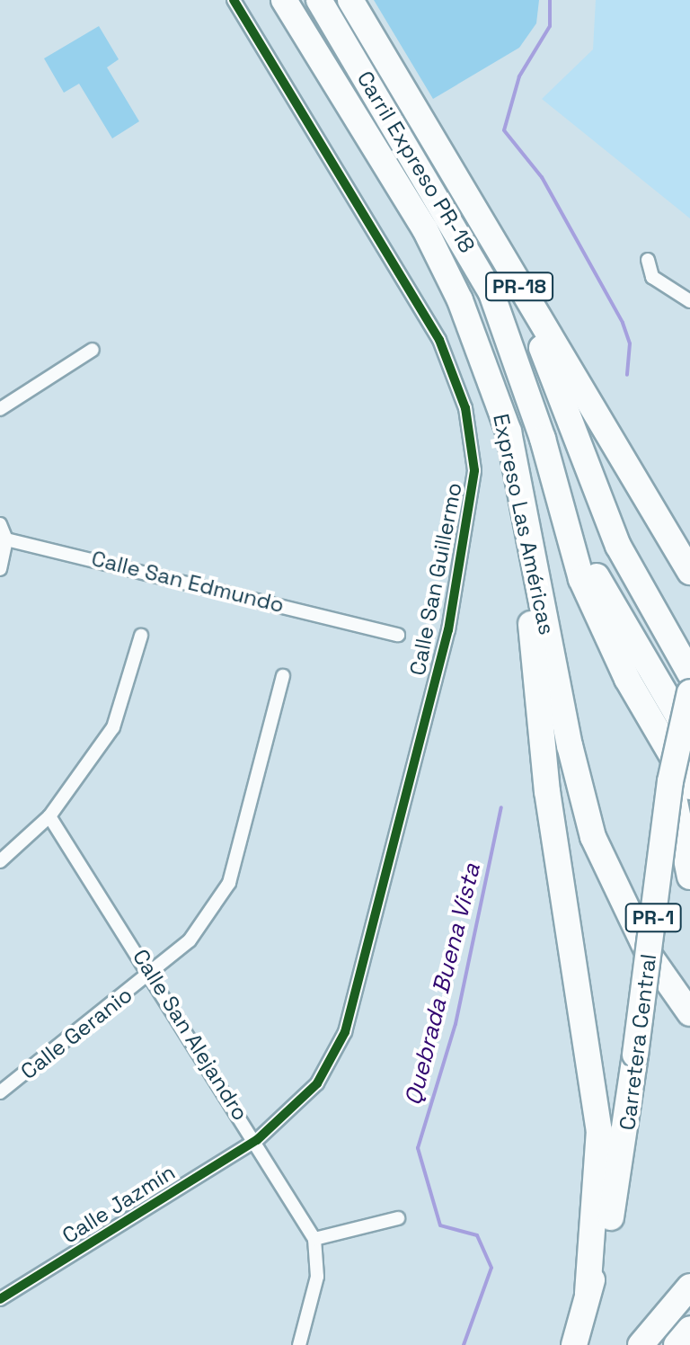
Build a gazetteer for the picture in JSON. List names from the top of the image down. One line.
{"streets":{"highway":["Carril Expreso PR-18","PR-18","Expreso Las Américas","PR-1","Carretera Central"],"street":["Calle San Guillermo","Calle San Edmundo","Calle Geranio","Calle San Alejandro","Calle Jazmín"]},"crossings":[["Calle San Guillermo","Calle San Alejandro"],["Calle San Guillermo","Calle Jazmín"],["Calle Geranio","Calle San Alejandro"],["Calle San Alejandro","Calle Jazmín"]],"water":["Quebrada Buena Vista"]}
